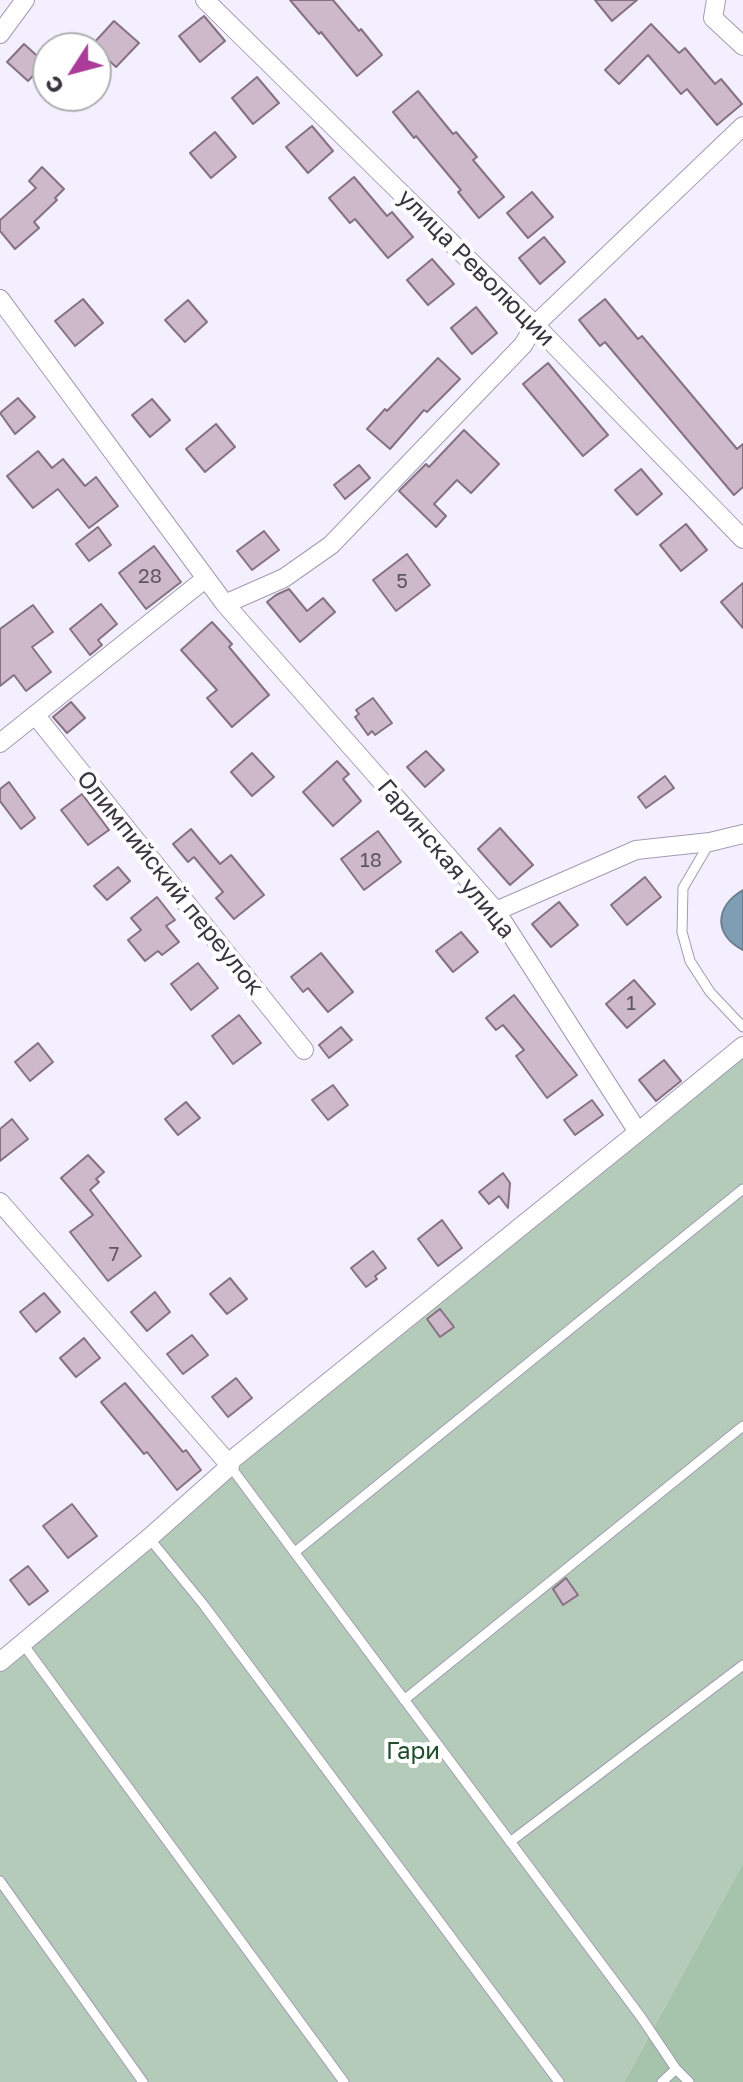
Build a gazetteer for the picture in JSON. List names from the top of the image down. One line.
{"streets":{"street":["улица Революции","Гаринская улица","Олимпийский переулок"]},"parks":["Гари"],"house_numbers":["28","5","18","1","7"],"north":"bottom left"}
